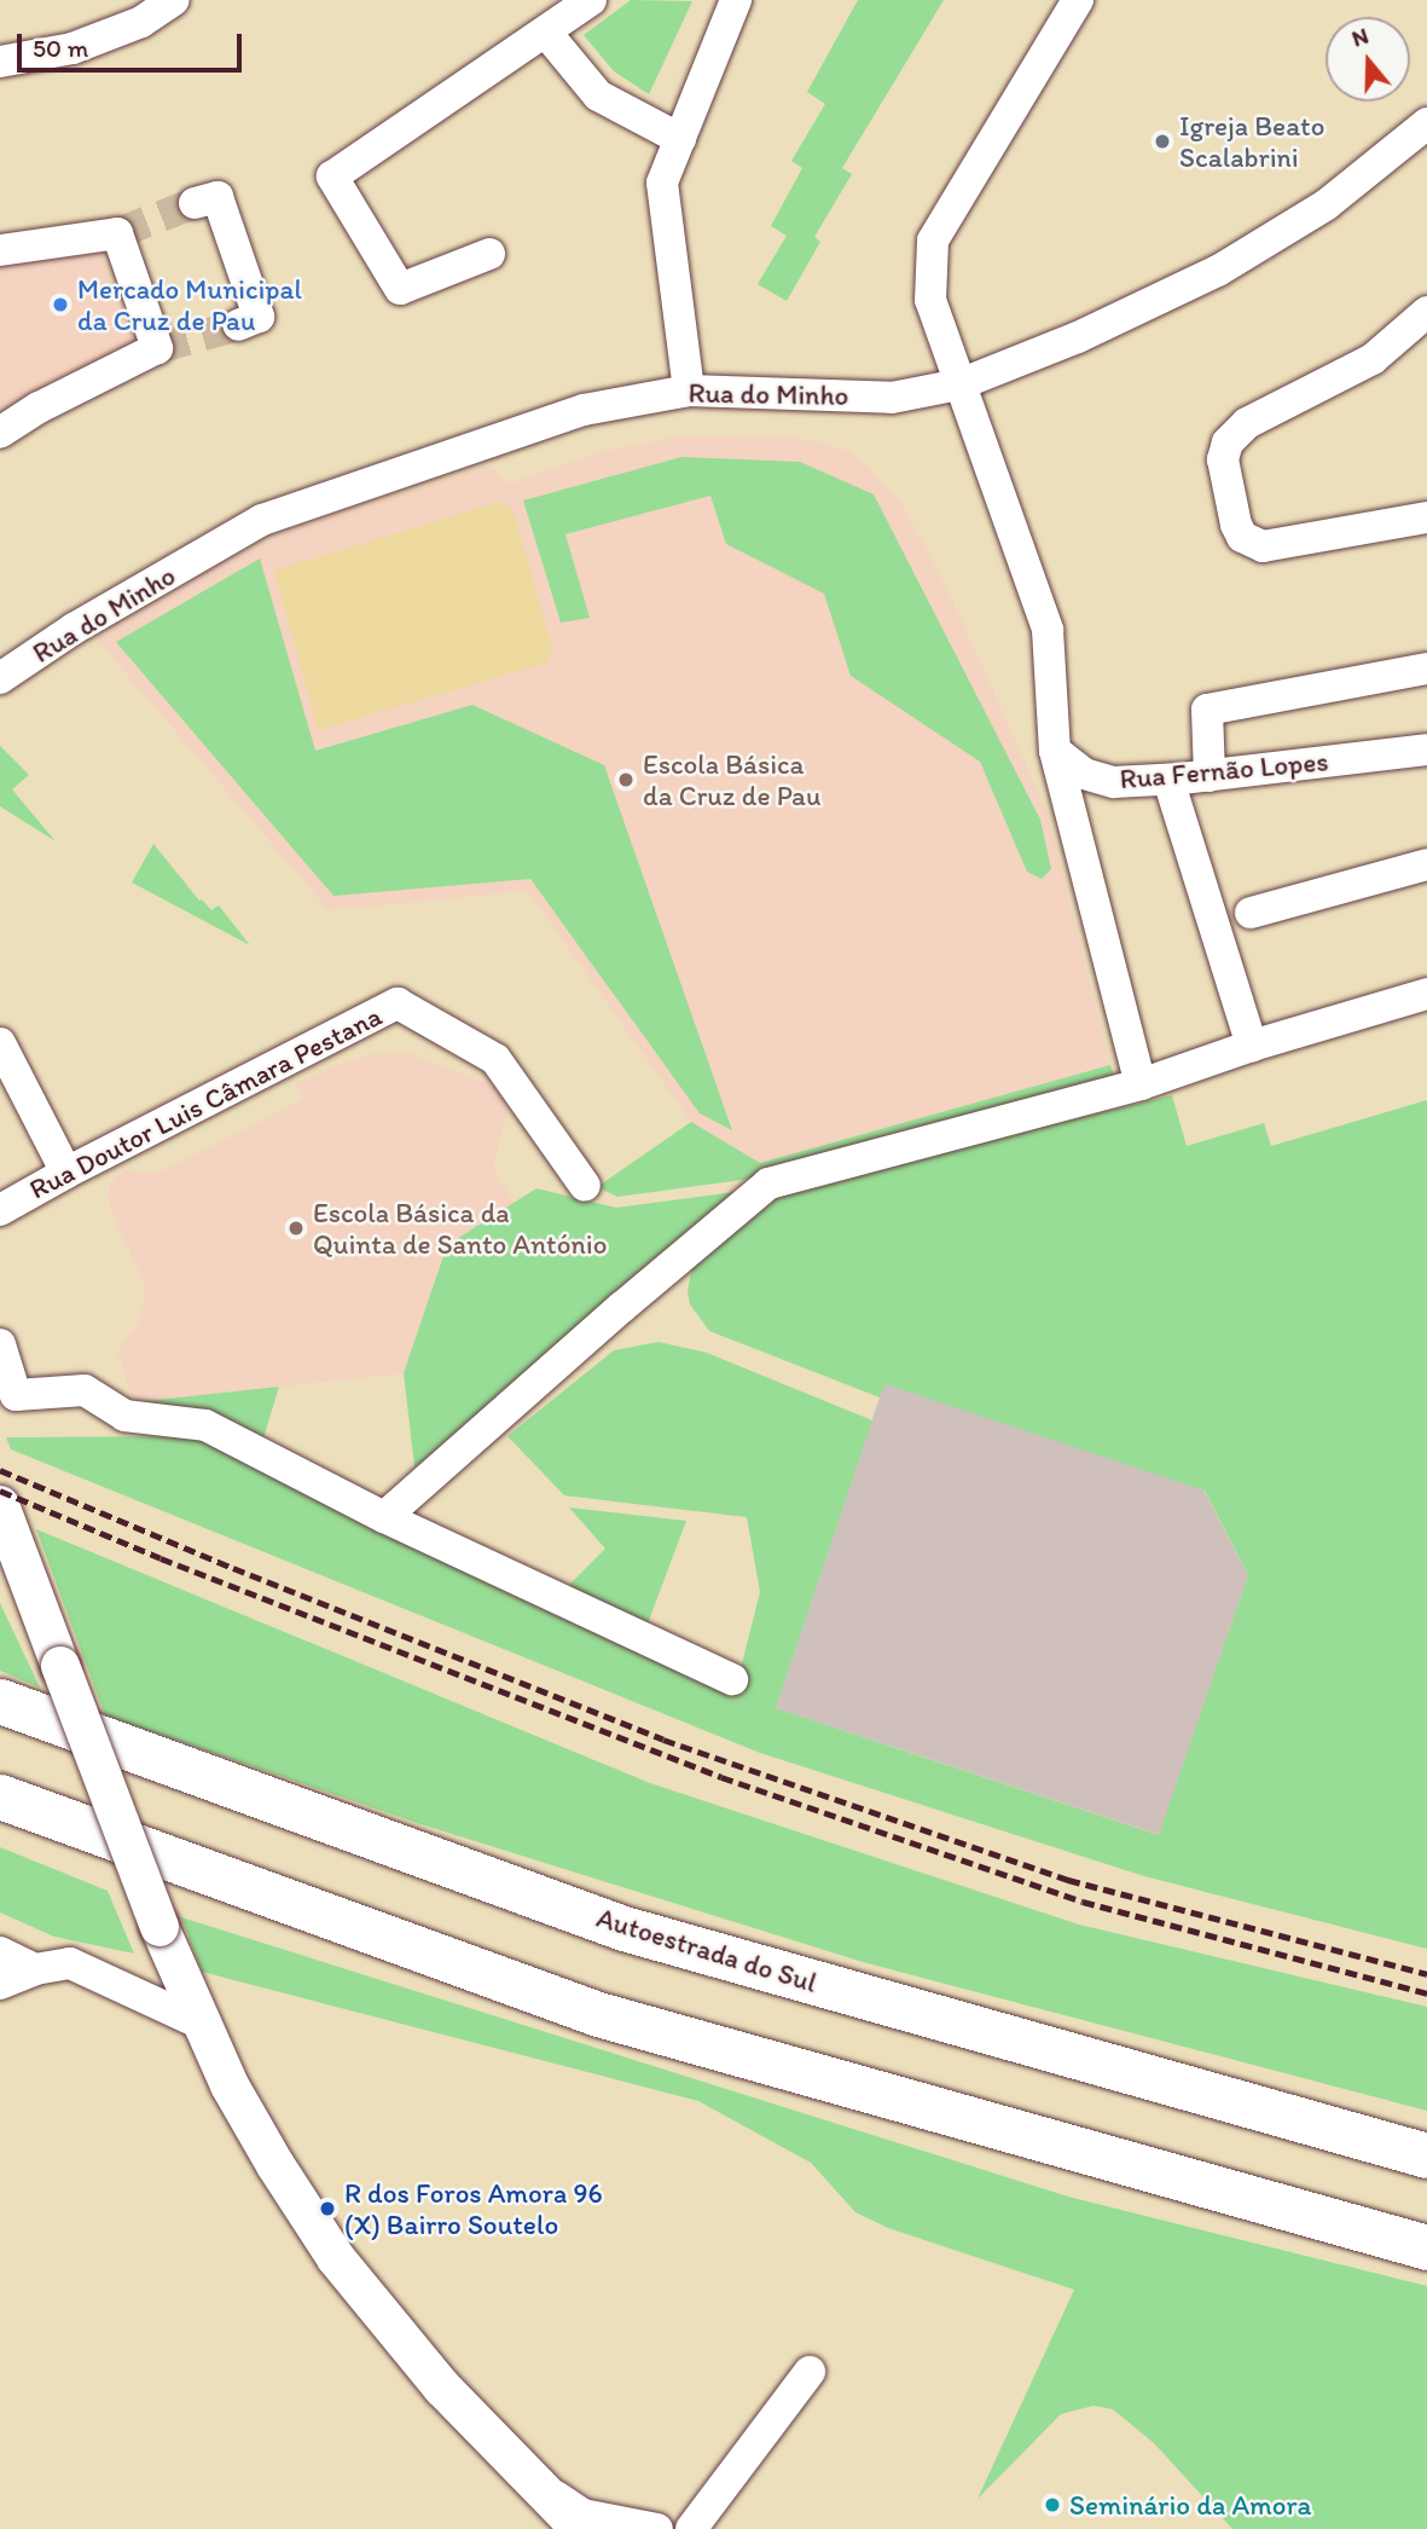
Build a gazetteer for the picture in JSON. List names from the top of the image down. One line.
{"streets":{"highway":["Autoestrada do Sul"],"street":["Rua do Minho","Rua Fernão Lopes","Rua Doutor Luis Câmara Pestana"]},"places":["Igreja Beato Scalabrini","Mercado Municipal da Cruz de Pau","Escola Básica da Cruz de Pau","Escola Básica da Quinta de Santo António","R dos Foros Amora 96 (X) Bairro Soutelo","Seminário da Amora"],"scale_bar":"50 m","north":"top"}
